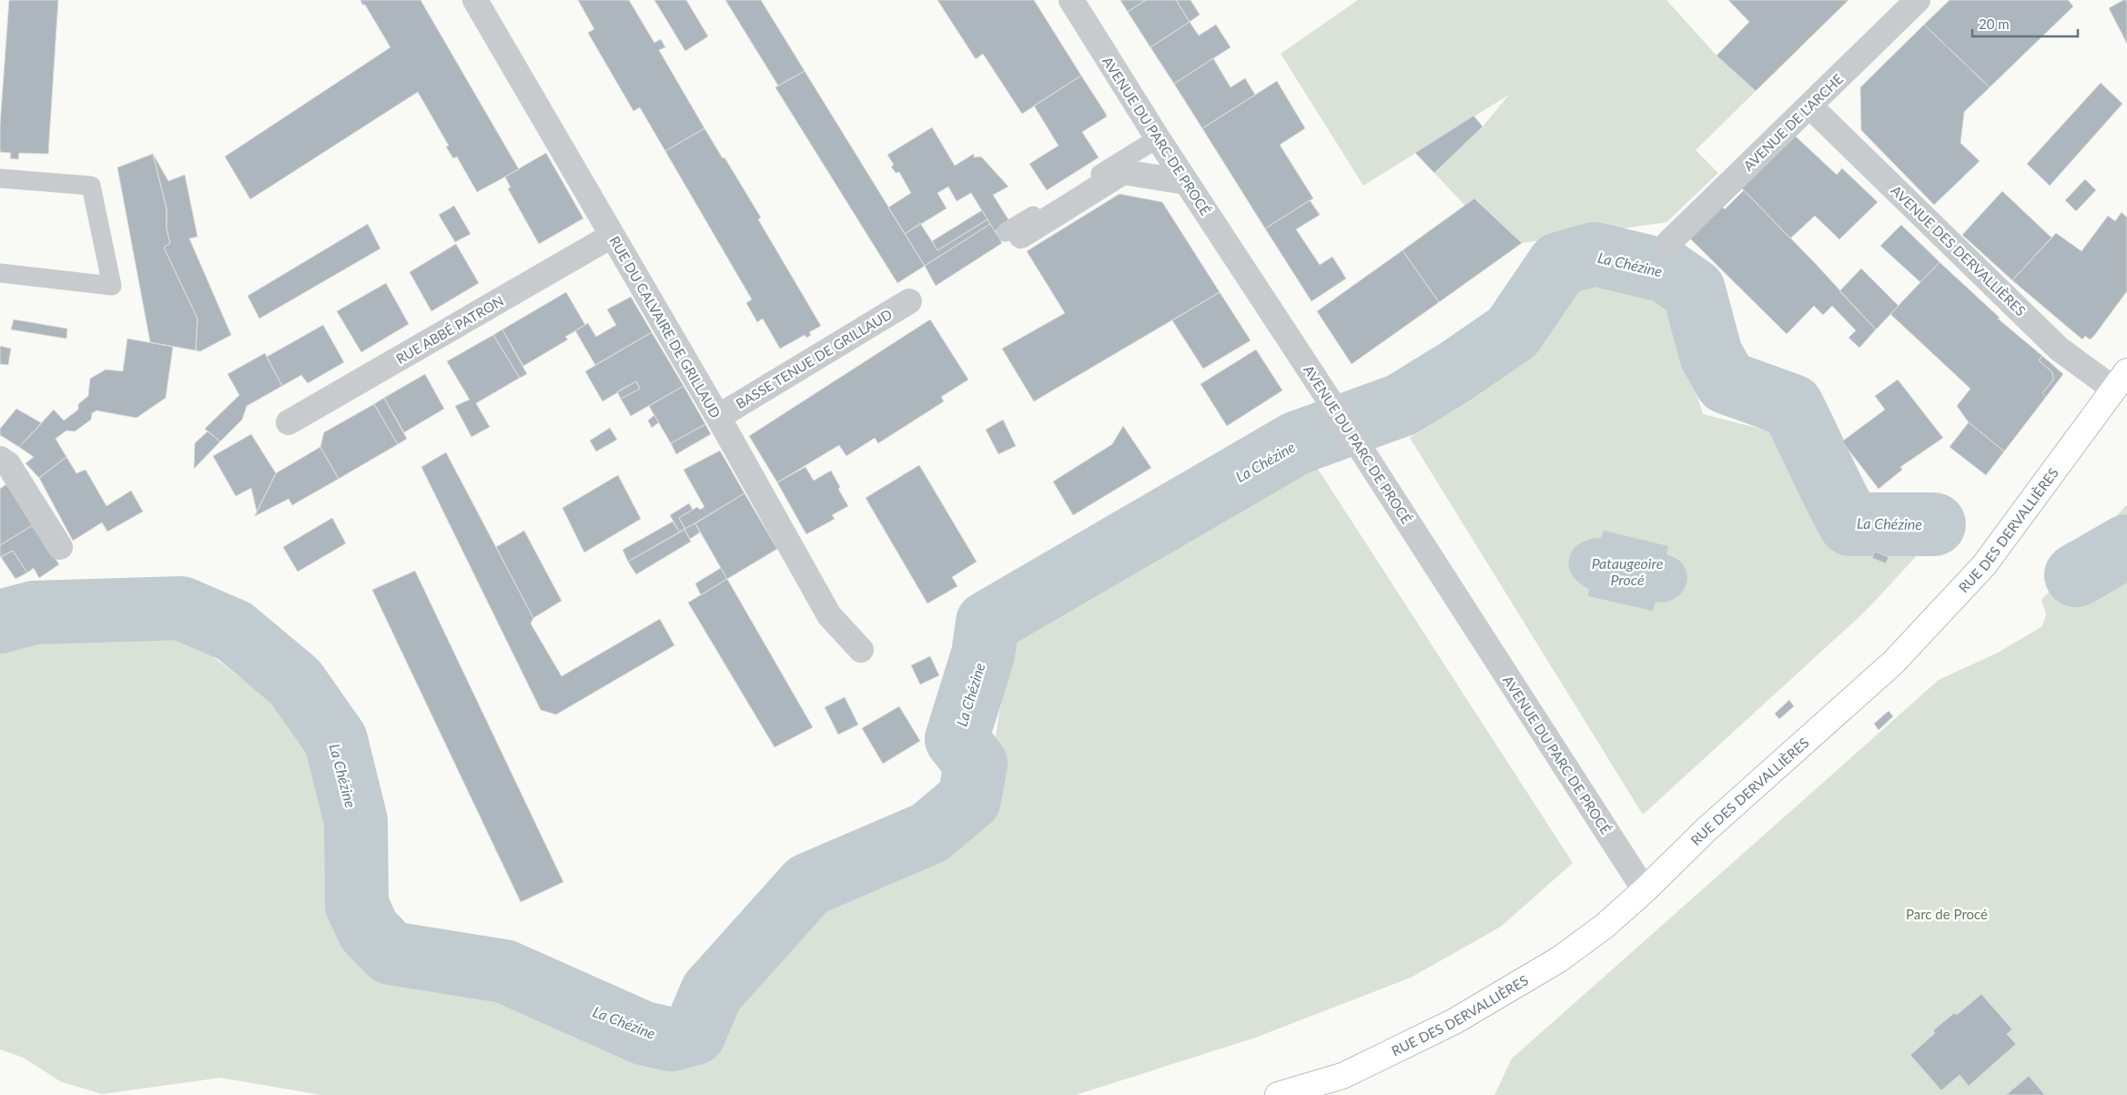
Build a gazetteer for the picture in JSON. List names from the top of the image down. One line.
{"streets":{"main road":["RUE DES DERVALLIÈRES"],"street":["AVENUE DE L'ARCHE","AVENUE DU PARC DE PROCÉ","AVENUE DES DERVALLIÈRES","RUE DU CALVAIRE DE GRILLAUD","RUE ABBÉ PATRON","BASSE TENUE DE GRILLAUD"]},"crossings":[["AVENUE DE L'ARCHE","AVENUE DES DERVALLIÈRES"],["AVENUE DU PARC DE PROCÉ","RUE DES DERVALLIÈRES"],["AVENUE DES DERVALLIÈRES","RUE DES DERVALLIÈRES"],["RUE DU CALVAIRE DE GRILLAUD","RUE ABBÉ PATRON"],["RUE DU CALVAIRE DE GRILLAUD","BASSE TENUE DE GRILLAUD"]],"water":["La Chézine","Pataugeoire Procé"],"parks":["Parc de Procé"],"scale_bar":"20 m"}
